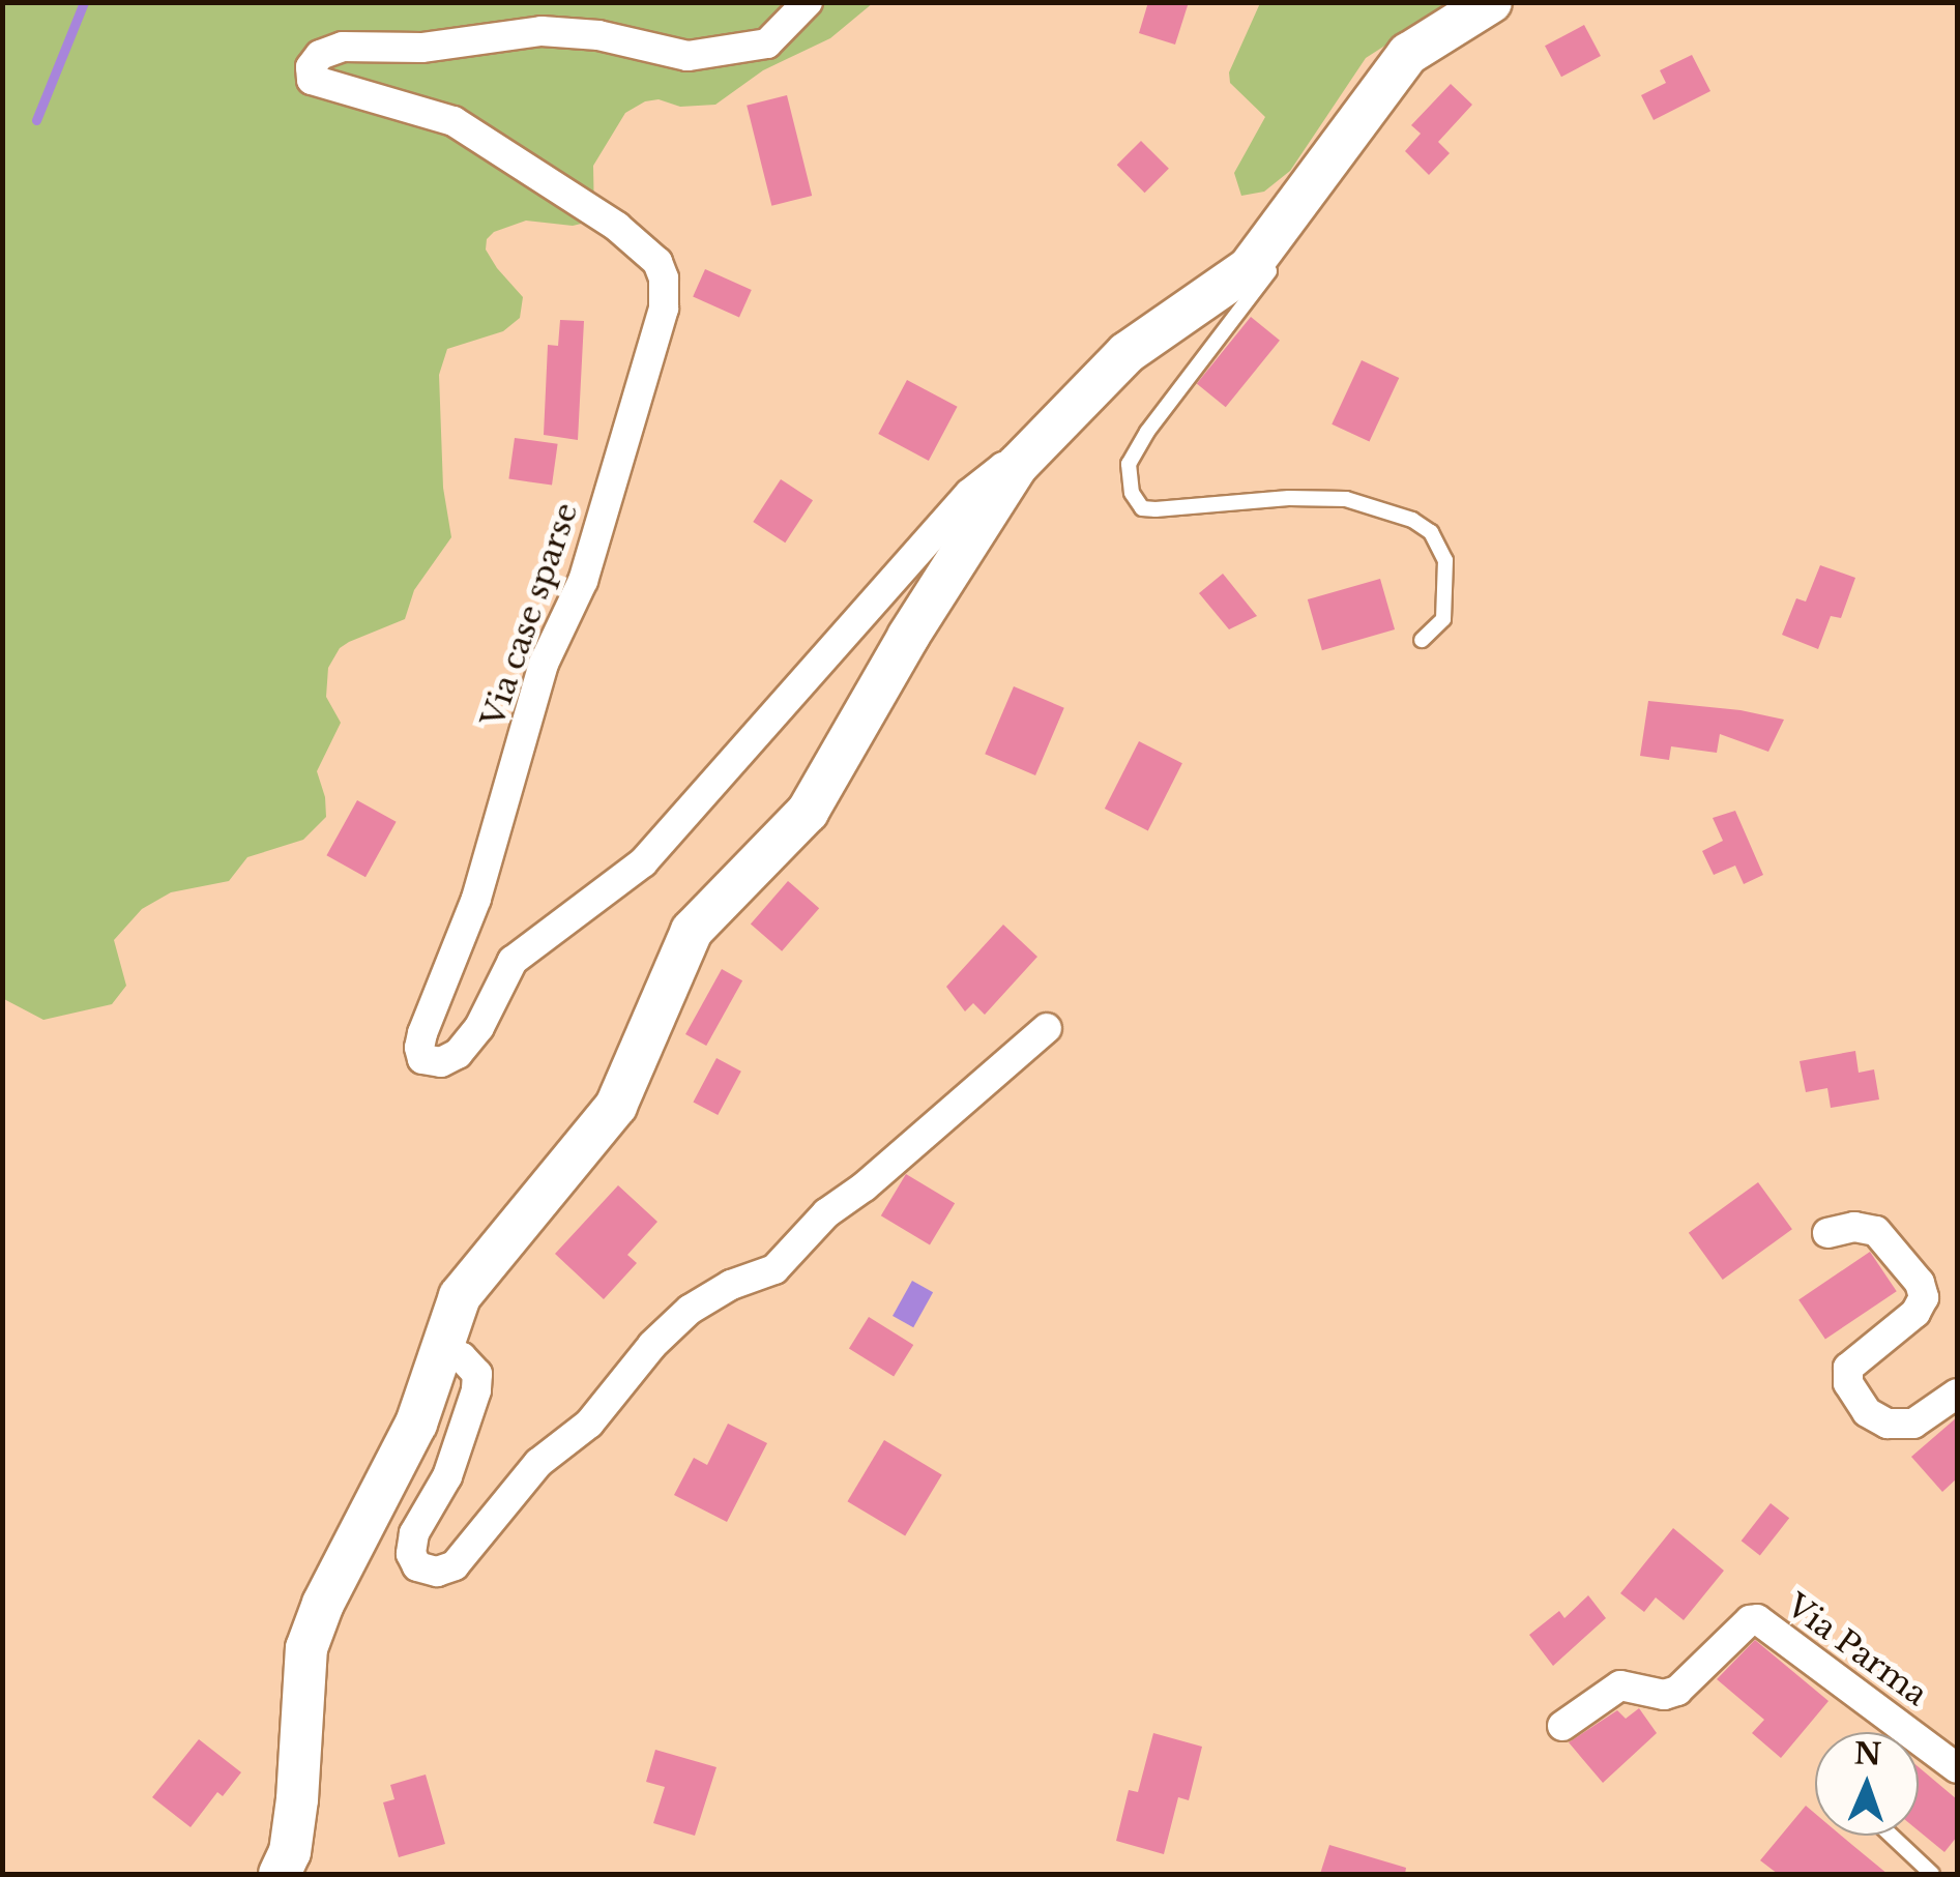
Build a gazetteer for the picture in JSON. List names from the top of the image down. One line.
{"streets":{"street":["Via case sparse","Via Parma"]},"north":"top"}
